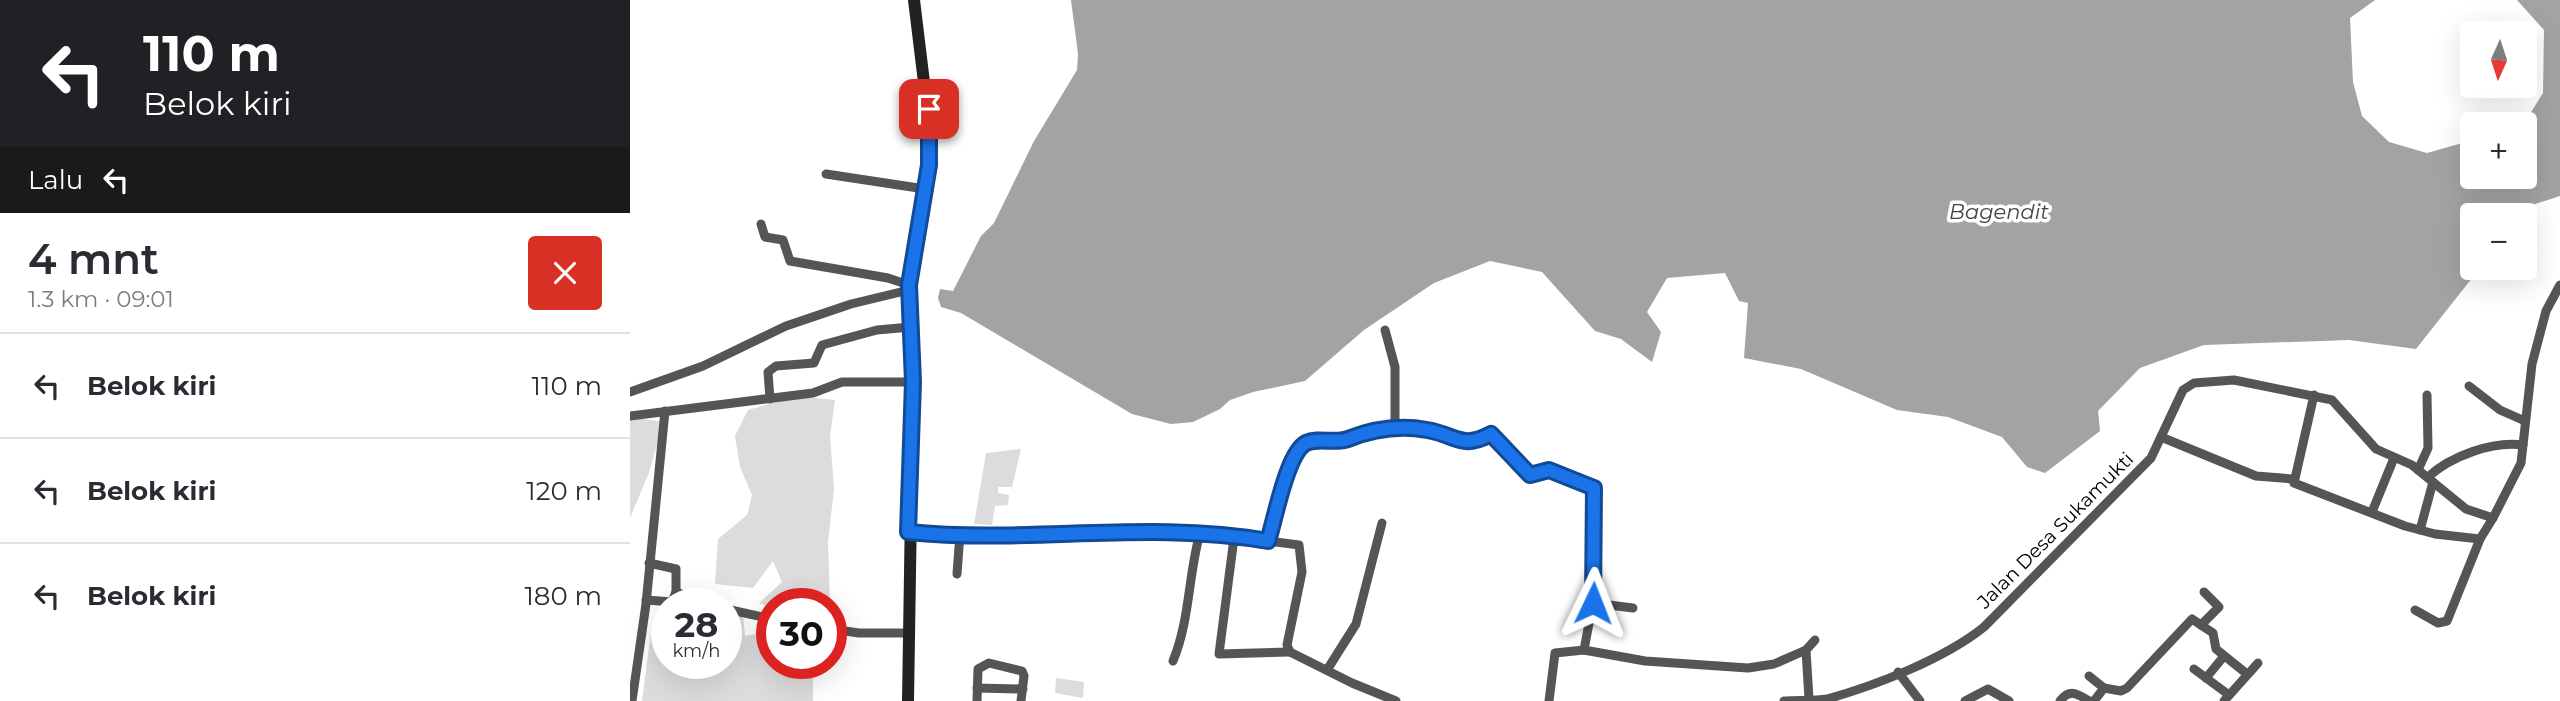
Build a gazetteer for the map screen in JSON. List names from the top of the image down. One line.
{"streets":{"street":["Jalan Desa Sukamukti"]},"water":["Bagendit"],"north":"bottom","page":{"turn":["110 m","Belok kiri"],"map_buttons":["+","−"],"then":"Lalu","heading":["4 mnt","1.3 km · 09:01"],"list":[{"name":"Belok kiri","value":"110 m"},{"name":"Belok kiri","value":"120 m"},{"name":"Belok kiri","value":"180 m"}],"speed":"28 km/h","limit":"30"}}
